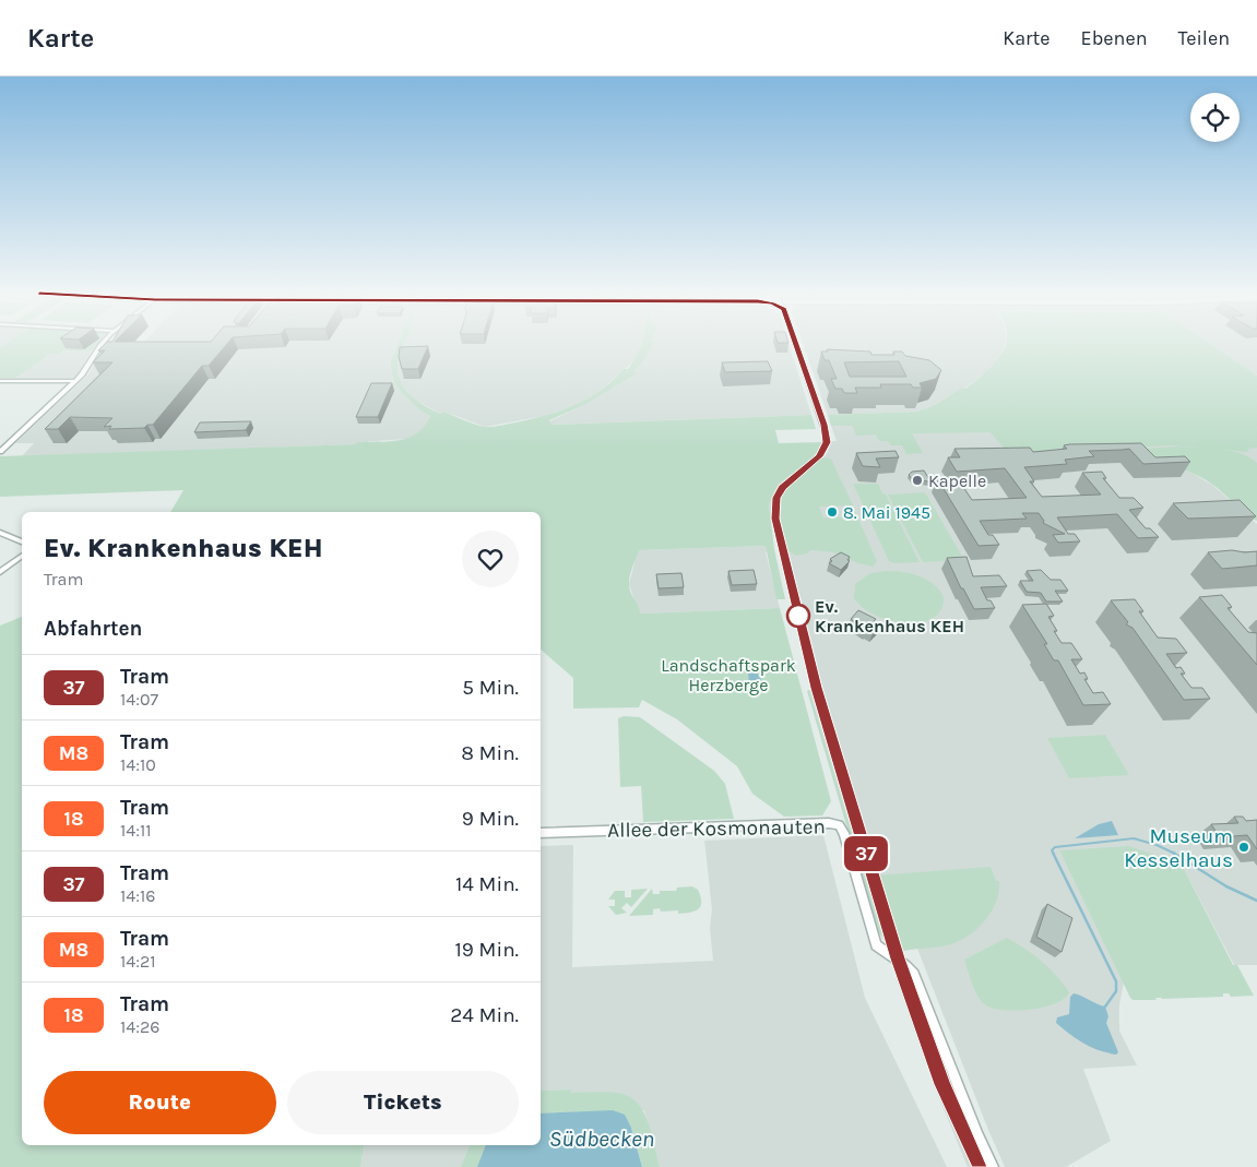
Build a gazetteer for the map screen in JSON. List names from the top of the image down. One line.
{"streets":{"street":["Allee der Kosmonauten"]},"water":["Südbecken"],"parks":["Landschaftspark Herzberge"],"places":["Kapelle","8. Mai 1945","Ev. Krankenhaus KEH","Museum Kesselhaus"],"lines":["tram line 37"],"page":{"header":"Karte","nav":["Karte","Ebenen","Teilen"],"on_map":"37","heading":[["Ev. Krankenhaus KEH","Tram"],"Abfahrten"],"list":[{"mark":"37","name":"Tram","note":"14:07","value":"5 Min."},{"mark":"M8","name":"Tram","note":"14:10","value":"8 Min."},{"mark":"18","name":"Tram","note":"14:11","value":"9 Min."},{"mark":"37","name":"Tram","note":"14:16","value":"14 Min."},{"mark":"M8","name":"Tram","note":"14:21","value":"19 Min."},{"mark":"18","name":"Tram","note":"14:26","value":"24 Min."}],"buttons":["Route","Tickets"]}}
